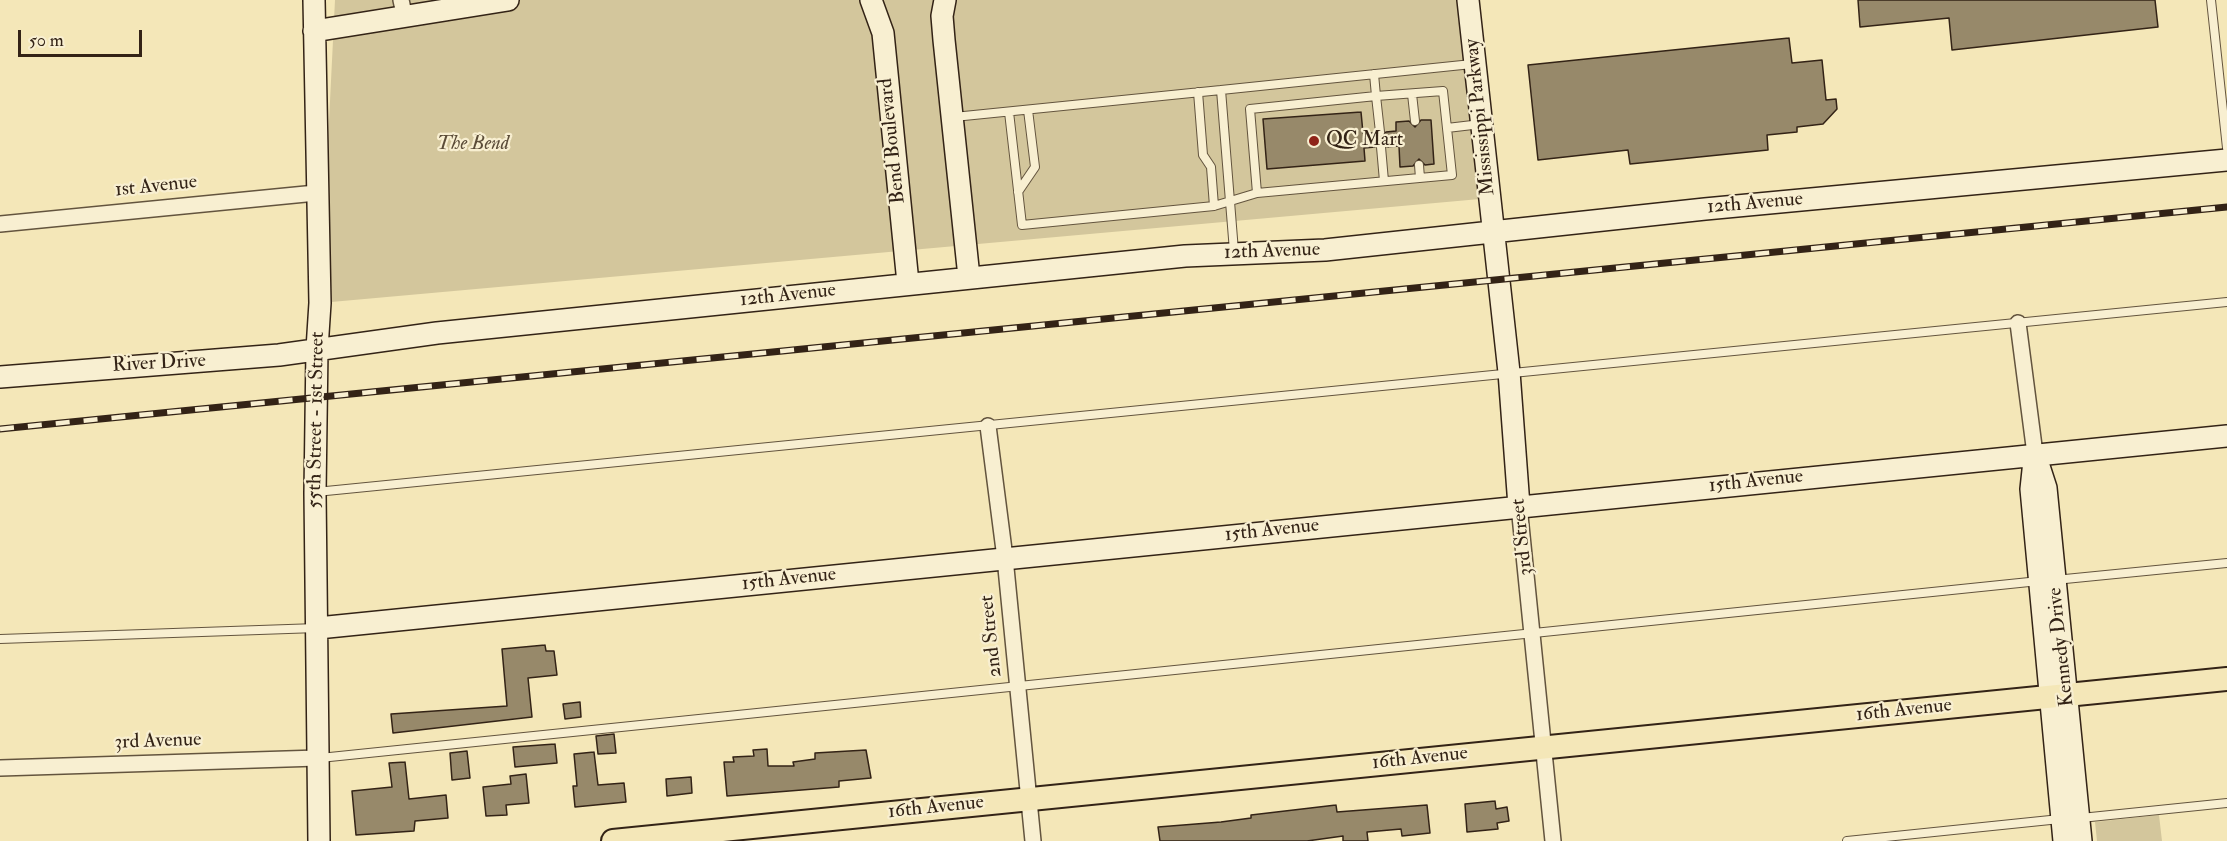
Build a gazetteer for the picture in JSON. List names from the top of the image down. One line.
{"streets":{"main road":["16th Avenue"],"street":["Mississippi Parkway","Bend Boulevard","1st Avenue","12th Avenue","River Drive","55th Street - 1st Street","15th Avenue","3rd Street","2nd Street","Kennedy Drive","3rd Avenue"]},"crossings":[["Mississippi Parkway","12th Avenue"],["Mississippi Parkway","3rd Street"],["Bend Boulevard","12th Avenue"],["1st Avenue","55th Street - 1st Street"],["12th Avenue","River Drive"],["12th Avenue","55th Street - 1st Street"],["12th Avenue","3rd Street"],["River Drive","55th Street - 1st Street"],["55th Street - 1st Street","15th Avenue"],["55th Street - 1st Street","3rd Avenue"],["15th Avenue","3rd Street"],["15th Avenue","2nd Street"],["15th Avenue","Kennedy Drive"],["3rd Street","16th Avenue"],["2nd Street","16th Avenue"],["Kennedy Drive","16th Avenue"]],"parks":["The Bend"],"places":["QC Mart"],"scale_bar":"50 m"}
